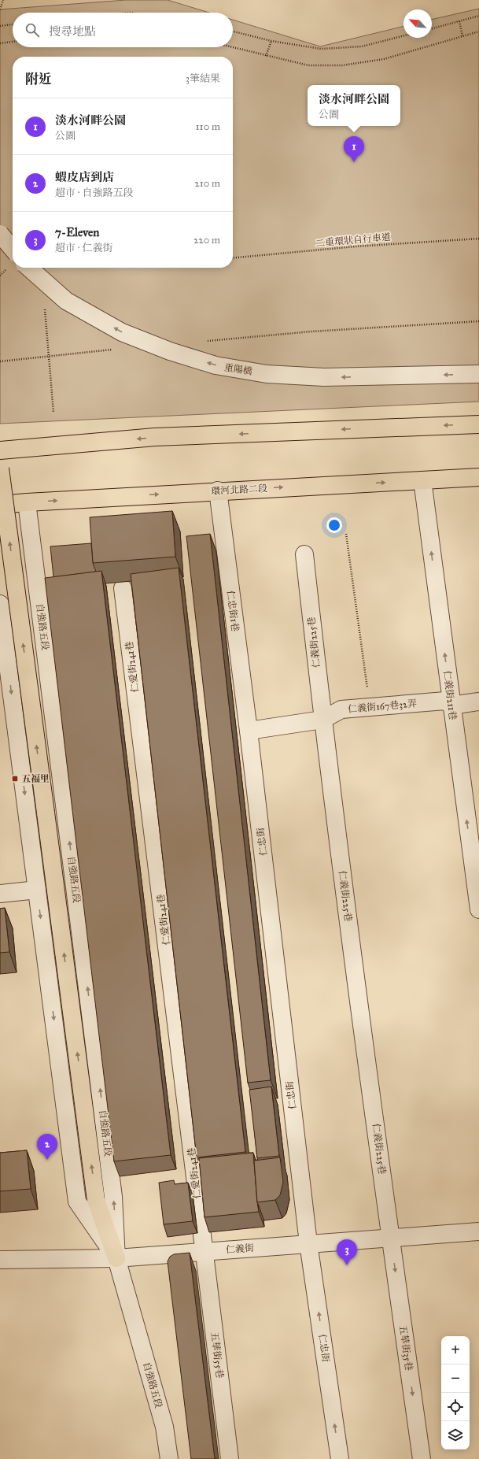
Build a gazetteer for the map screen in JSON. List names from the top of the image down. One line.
{"streets":{"main road":["環河北路二段"],"street":["重陽橋","仁忠街1巷","自強路五段","仁義街225巷","仁愛街241巷","仁義街211巷","仁義街167巷32弄","仁忠街","仁義街","五華街35巷","五華街55巷"],"path":["二重環狀自行車道"]},"crossings":[["環河北路二段","仁忠街1巷"],["環河北路二段","自強路五段"],["環河北路二段","仁義街211巷"],["仁忠街1巷","仁義街167巷32弄"],["仁忠街1巷","仁忠街"],["自強路五段","仁義街"],["仁義街225巷","仁義街167巷32弄"],["仁義街225巷","仁義街"],["仁義街225巷","五華街35巷"],["仁愛街241巷","仁義街"],["仁愛街241巷","五華街55巷"],["仁義街211巷","仁義街167巷32弄"],["仁義街167巷32弄","仁忠街"],["仁忠街","仁義街"],["仁義街","五華街35巷"],["仁義街","五華街55巷"]],"one_way":["重陽橋","仁義街211巷","五華街35巷"],"places":{"transit":["五福里"]},"north":"top left","page":{"search":"搜尋地點","heading":["附近","3筆結果"],"popup":["淡水河畔公園","公園"],"list":[{"mark":"1","name":"淡水河畔公園","note":"公園","value":"110 m"},{"mark":"2","name":"蝦皮店到店","note":"超市 · 自強路五段","value":"210 m"},{"mark":"3","name":"7-Eleven","note":"超市 · 仁義街","value":"220 m"}],"pins":["1","2","3"],"map_buttons":["+","−"]}}
